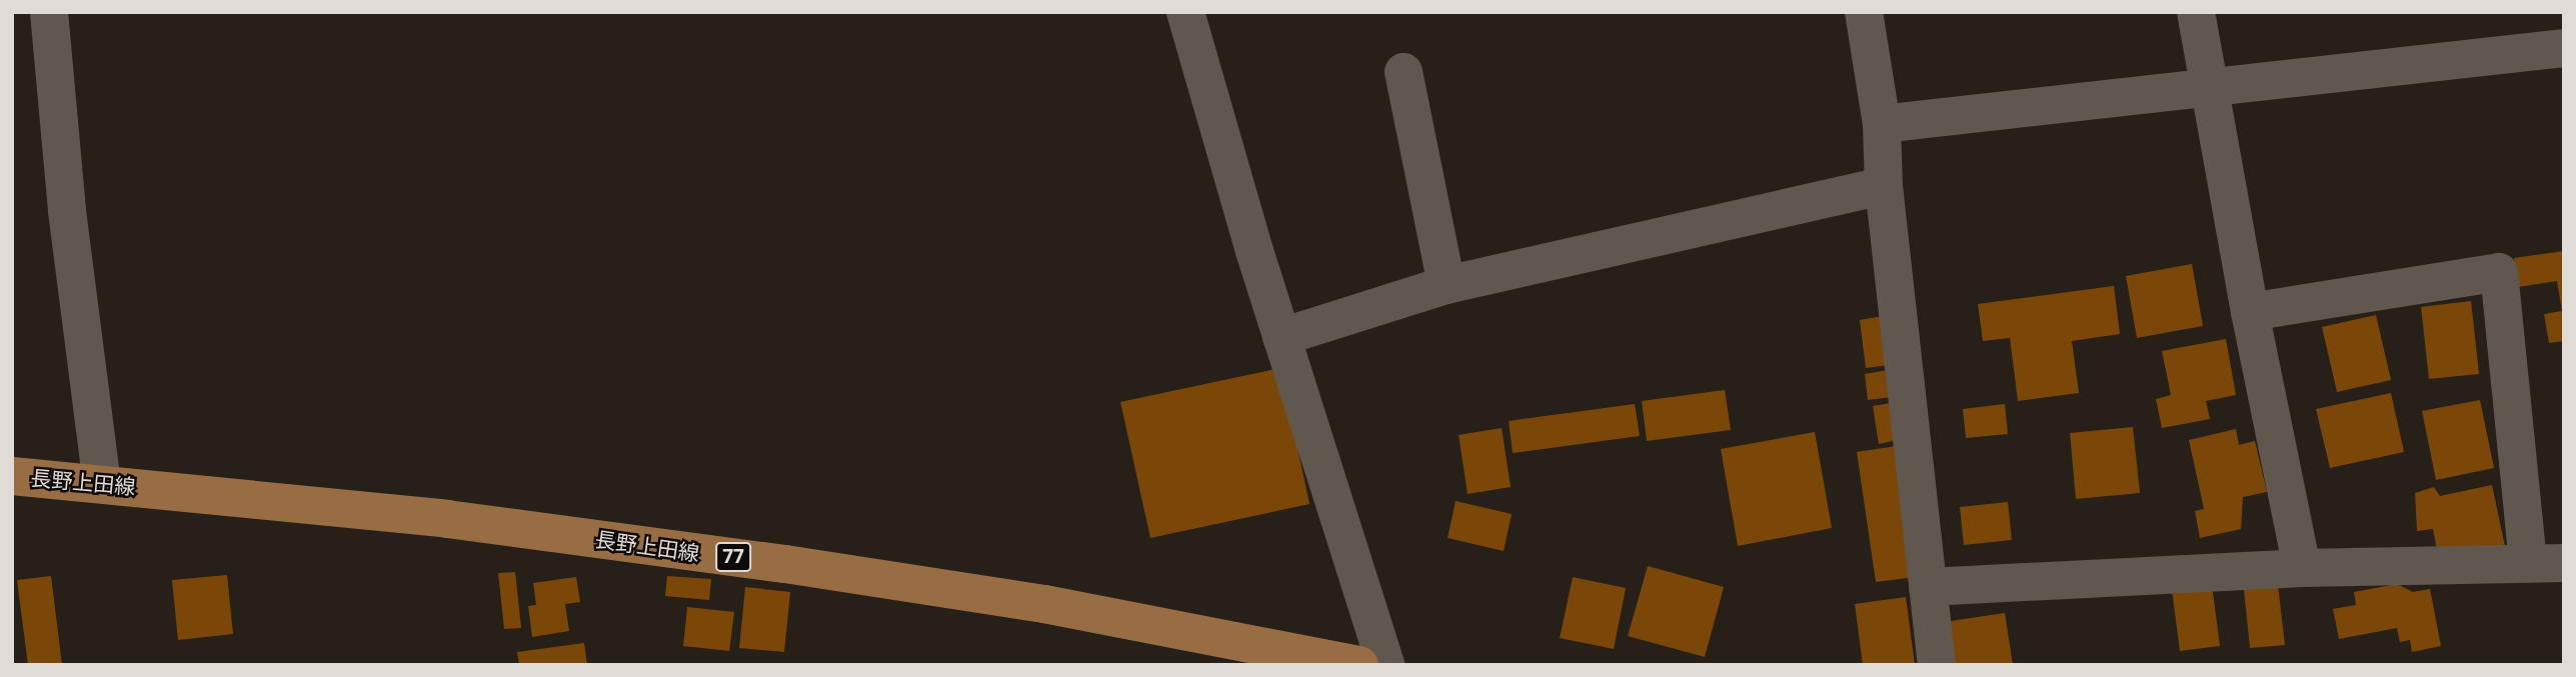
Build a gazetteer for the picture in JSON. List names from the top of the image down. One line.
{"streets":{"main road":["長野上田線","77"]}}
